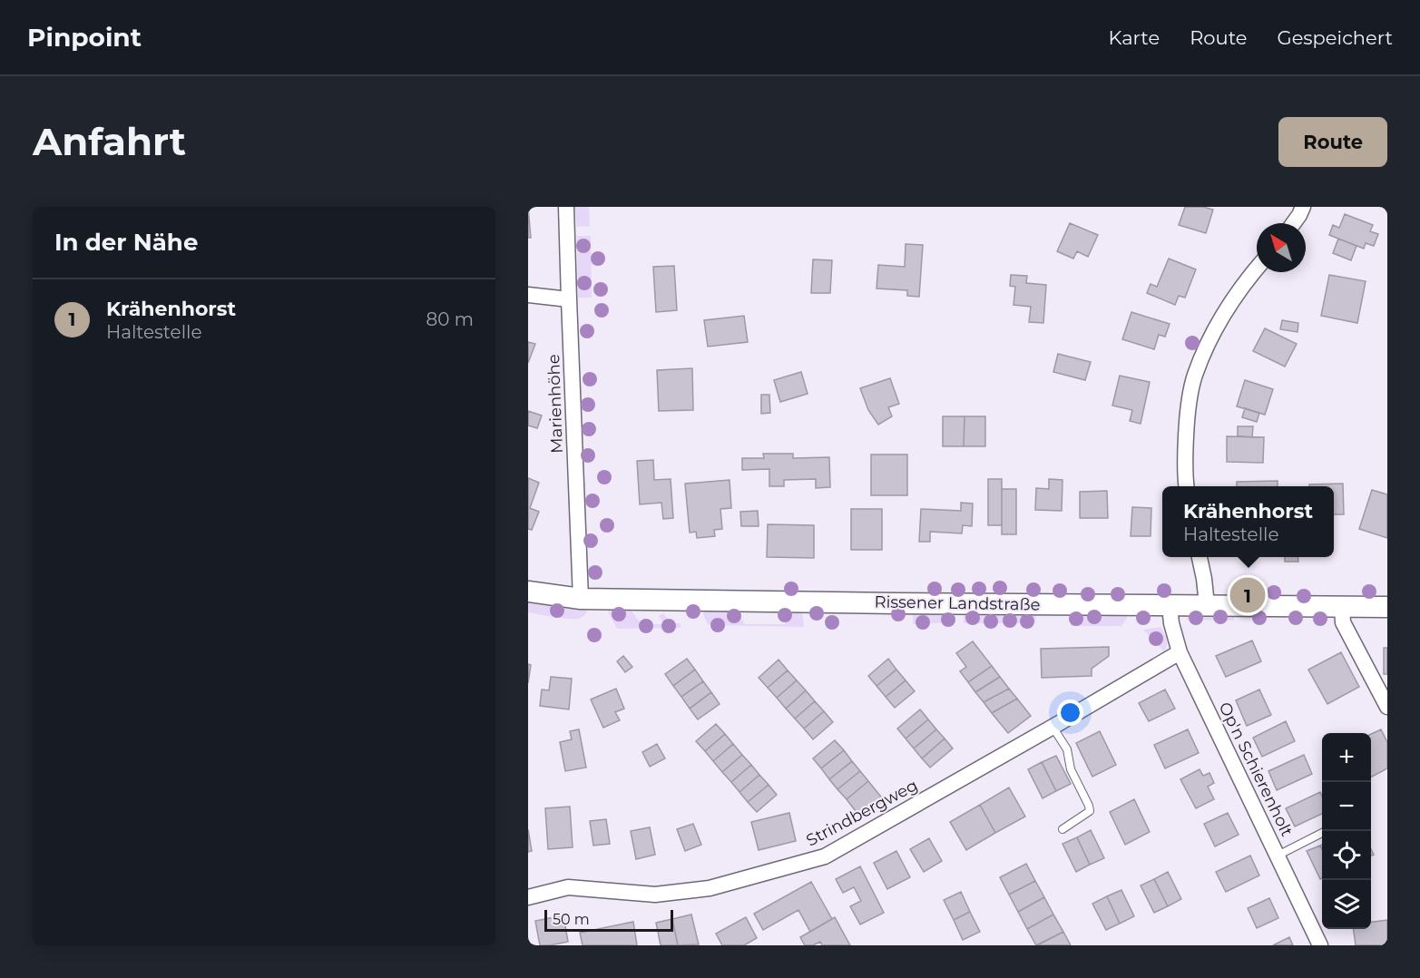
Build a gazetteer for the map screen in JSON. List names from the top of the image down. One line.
{"streets":{"main road":["Rissener Landstraße"],"street":["Marienhöhe","Op'n Schierenholt","Strindbergweg"]},"crossings":[["Marienhöhe","Rissener Landstraße"],["Rissener Landstraße","Op'n Schierenholt"],["Op'n Schierenholt","Strindbergweg"]],"scale_bar":"50 m","north":"top left","page":{"header":"Pinpoint","nav":["Karte","Route","Gespeichert"],"buttons":"Route","title":"Anfahrt","heading":"In der Nähe","list":[{"mark":"1","name":"Krähenhorst","note":"Haltestelle","value":"80 m"}],"popup":["Krähenhorst","Haltestelle"],"pins":"1","map_buttons":["+","−"],"scale":"50 m"}}
